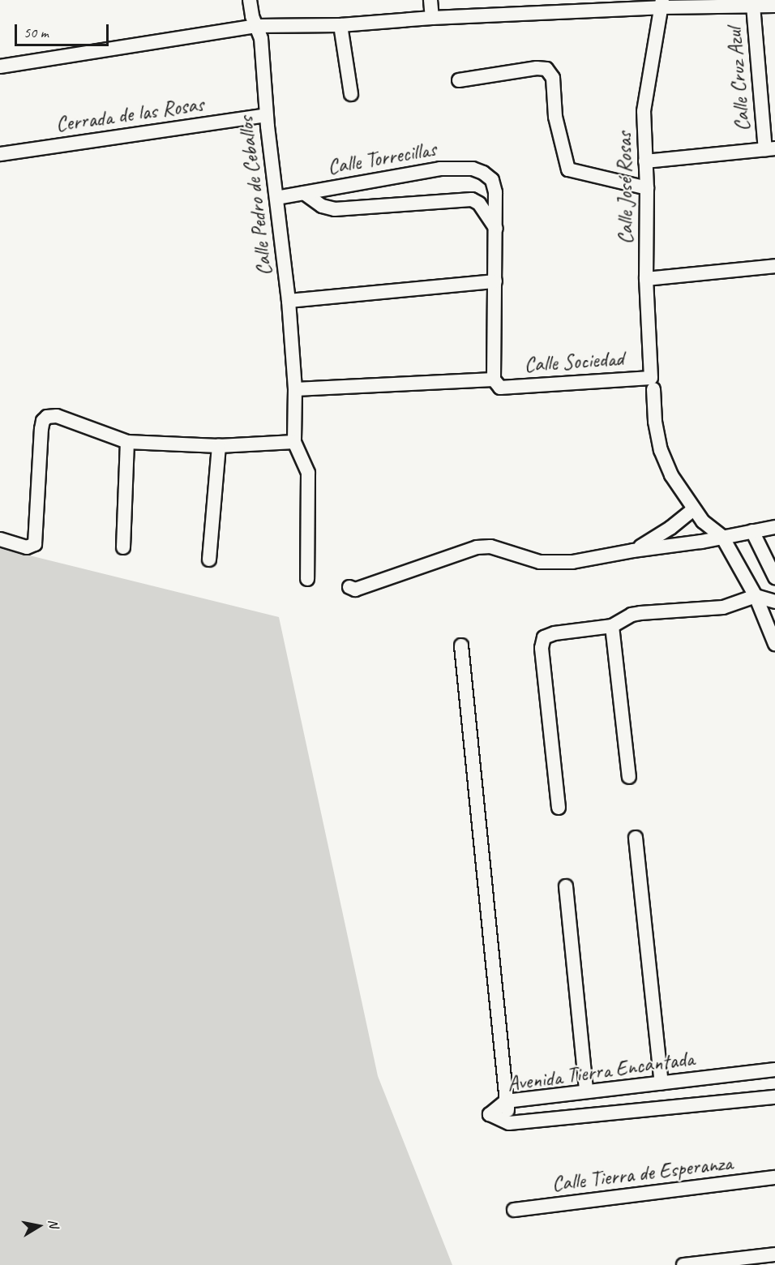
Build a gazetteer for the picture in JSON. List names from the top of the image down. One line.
{"streets":{"street":["Calle Cruz Azul","Cerrada de las Rosas","Calle Torrecillas","Calle José Rosas","Calle Pedro de Ceballos","Calle Sociedad","Avenida Tierra Encantada","Calle Tierra de Esperanza"]},"crossings":[["Cerrada de las Rosas","Calle Pedro de Ceballos"],["Calle Torrecillas","Calle Pedro de Ceballos"],["Calle José Rosas","Calle Sociedad"],["Calle Pedro de Ceballos","Calle Sociedad"]],"scale_bar":"50 m","north":"right"}
